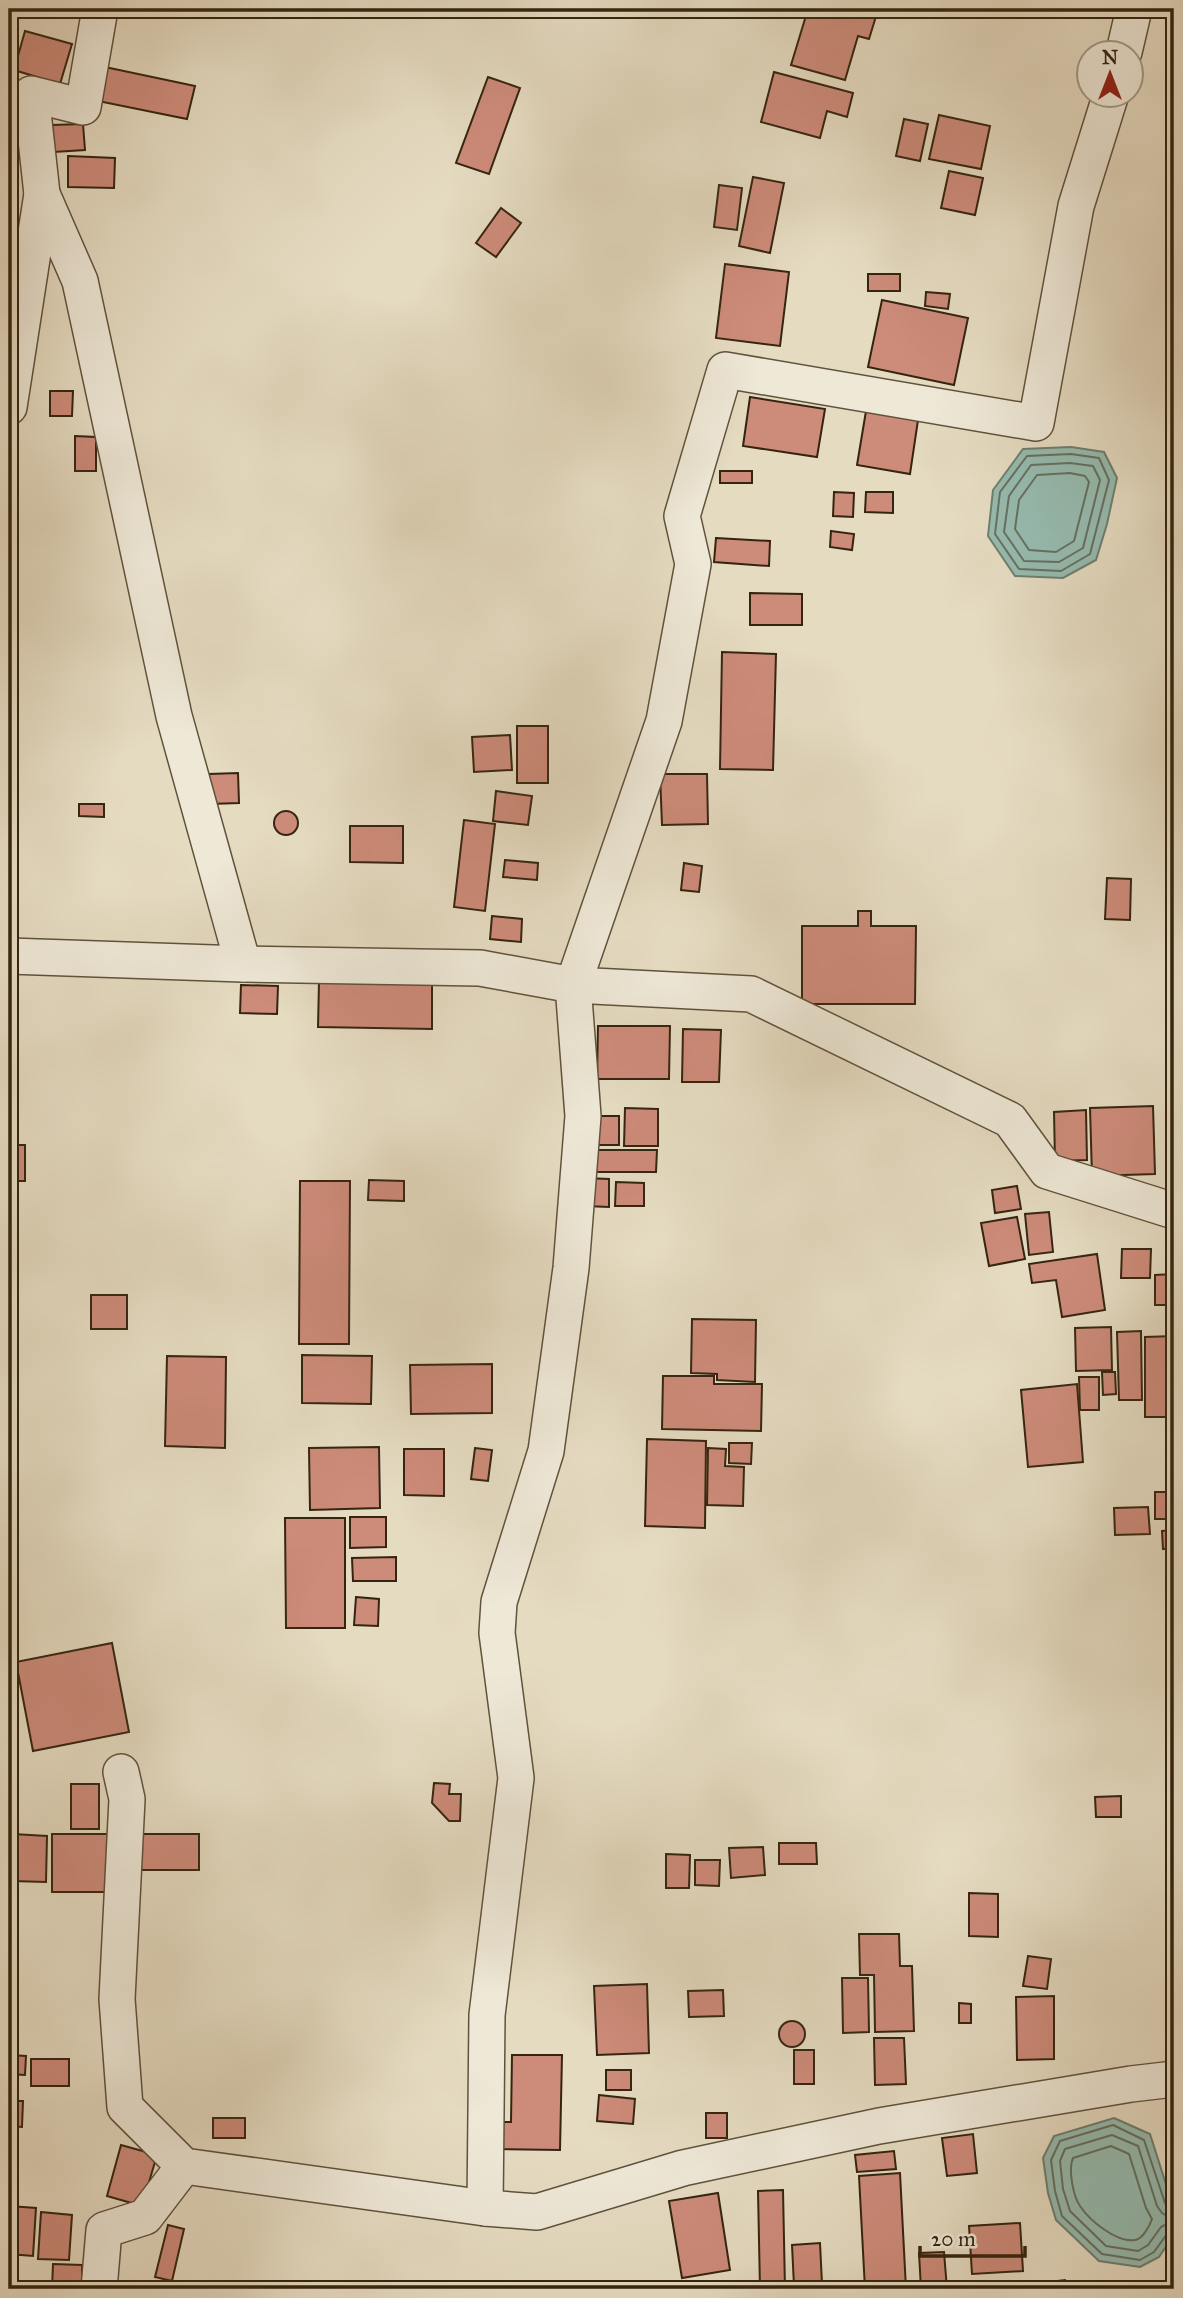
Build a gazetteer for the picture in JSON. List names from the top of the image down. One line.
{"scale_bar":"20 m","north":"top"}
